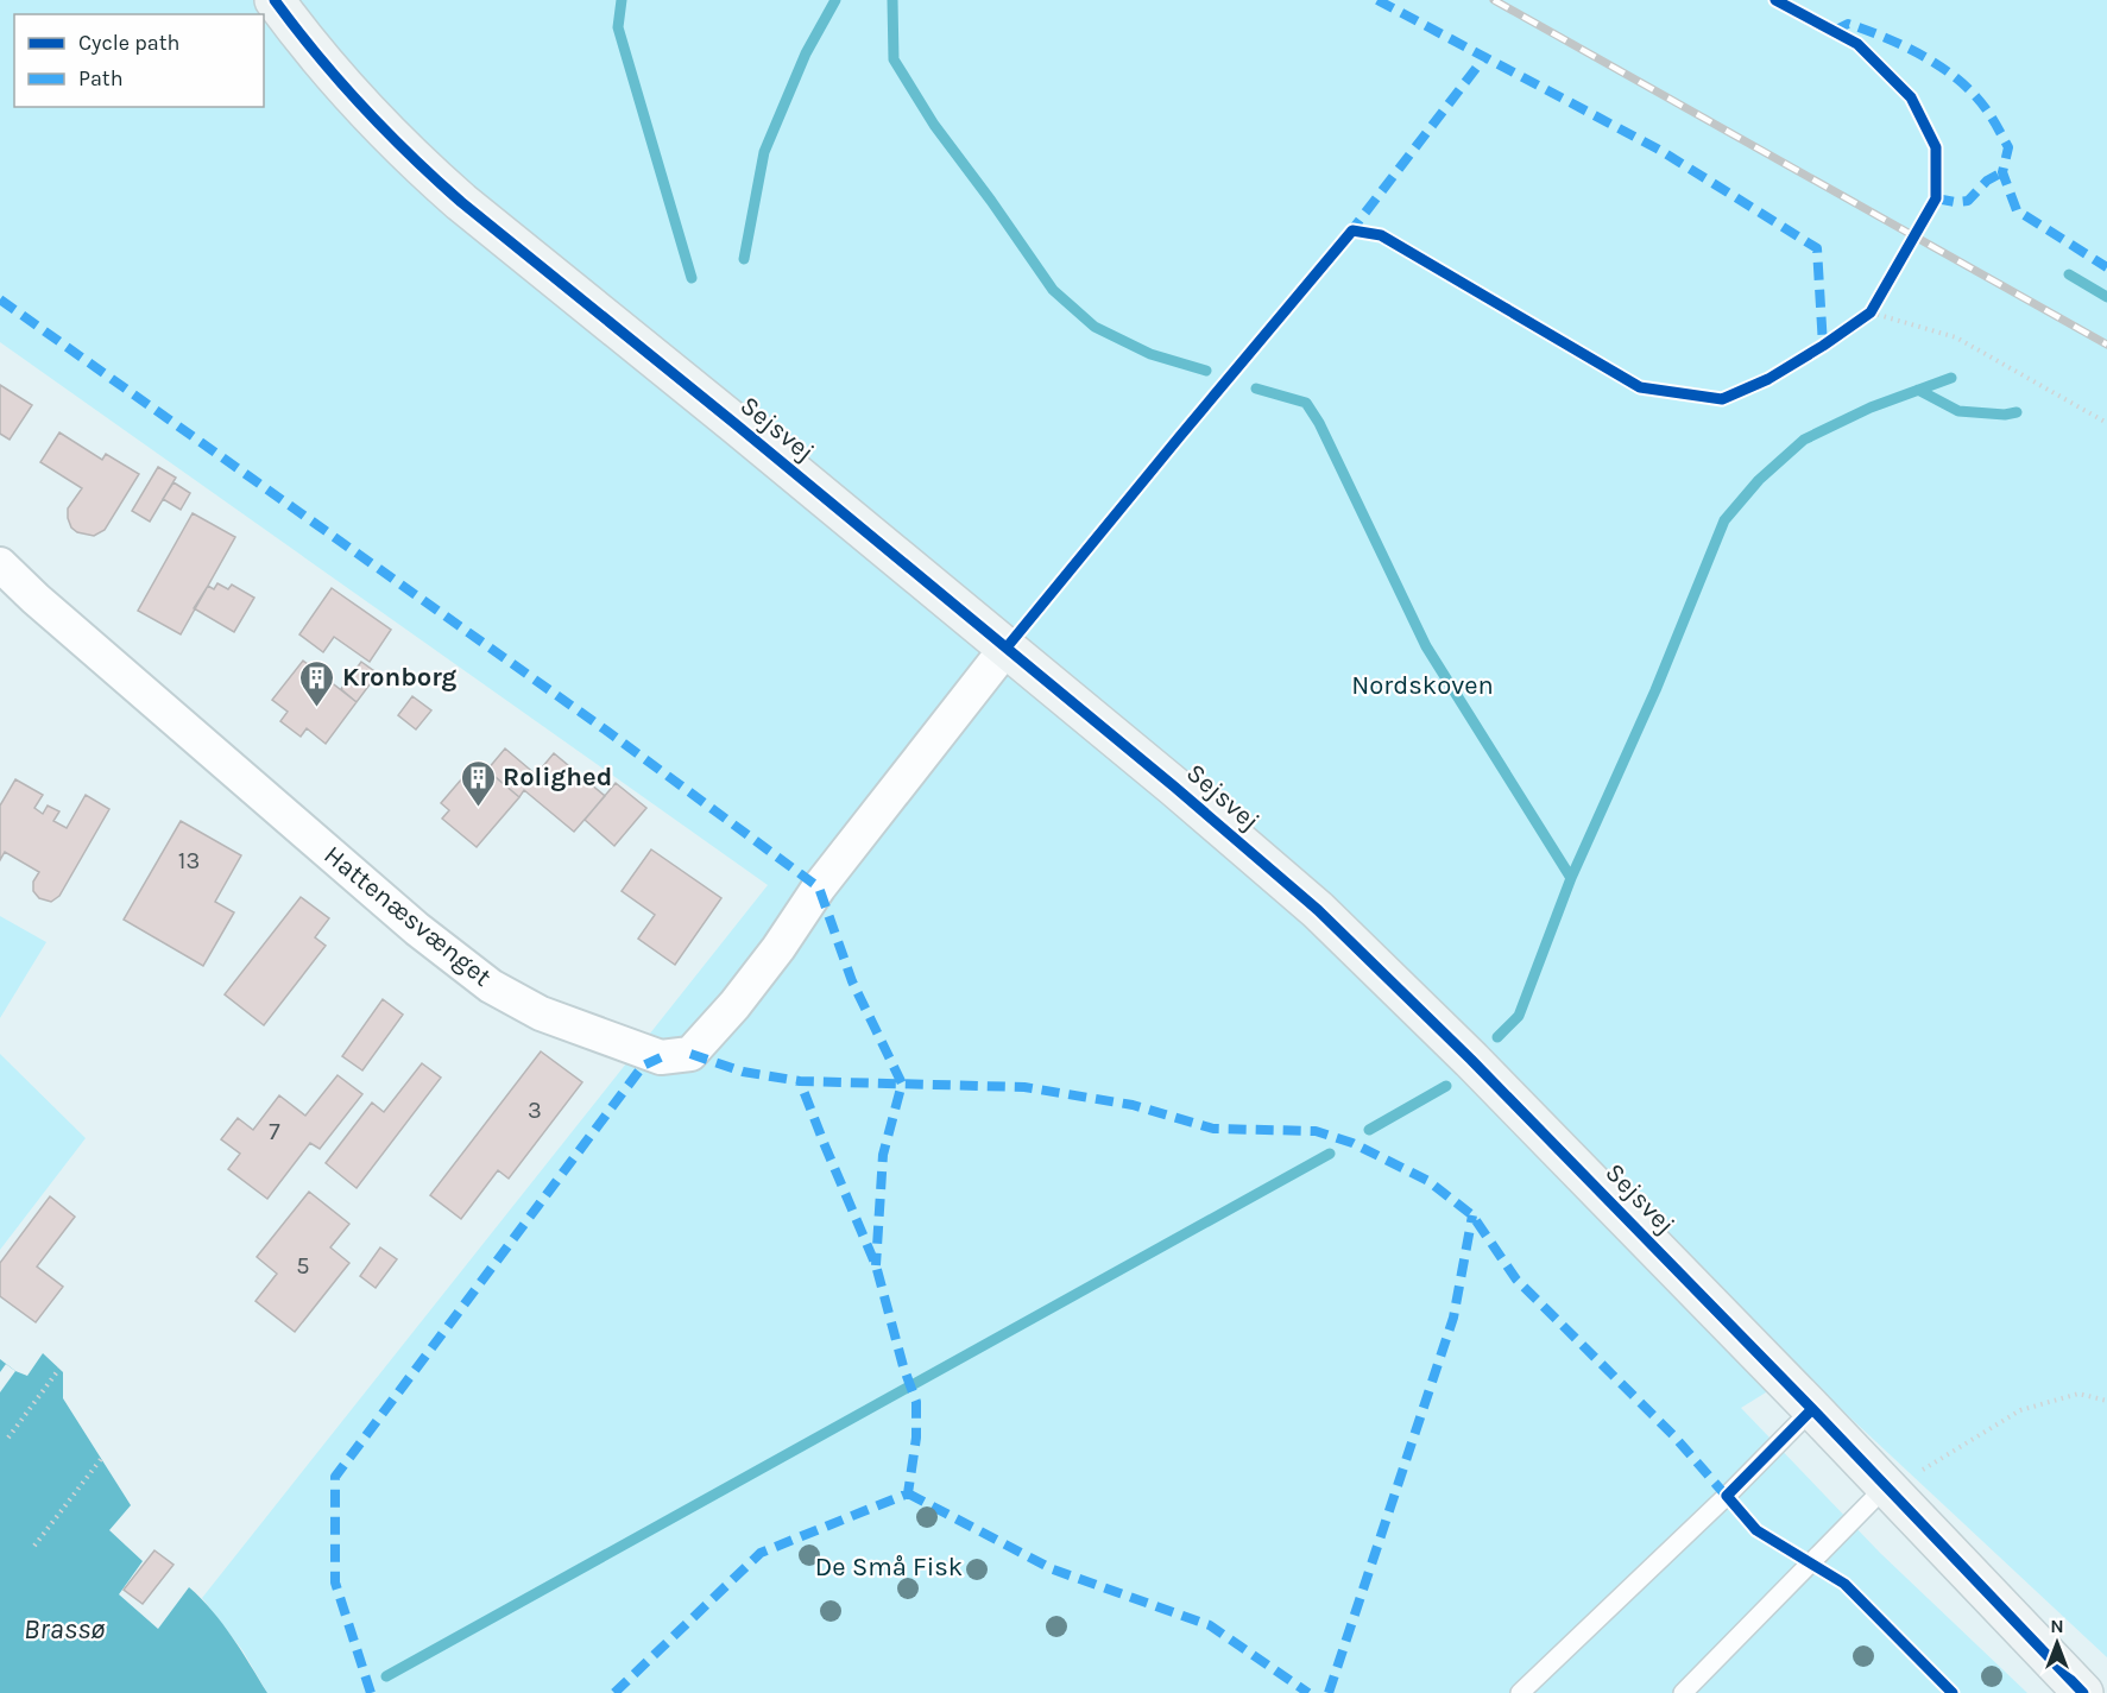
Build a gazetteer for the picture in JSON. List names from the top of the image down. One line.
{"streets":{"street":["Sejsvej","Hattenæsvænget"]},"crossings":[["Sejsvej","Hattenæsvænget"]],"water":["Brassø"],"parks":["Nordskoven","De Små Fisk"],"places":{"building":["Kronborg","Rolighed"]},"house_numbers":["13","3","7","5"],"legend":["Cycle path","Path"],"north":"top"}
